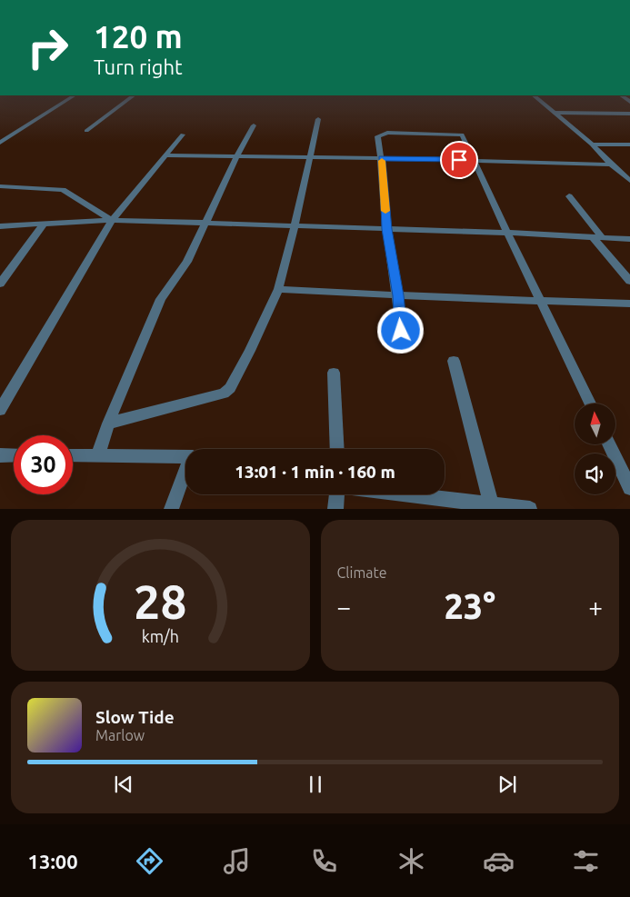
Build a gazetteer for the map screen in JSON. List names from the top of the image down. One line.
{"north":"top","page":{"turn":["120 m","Turn right"],"limit":"30","trip":"13:01 · 1 min · 160 m","tile":"Climate","heat":["−","23°","+"],"song":["Slow Tide","Marlow"],"tabs":"13:00","gauge":["28","km/h"]}}
